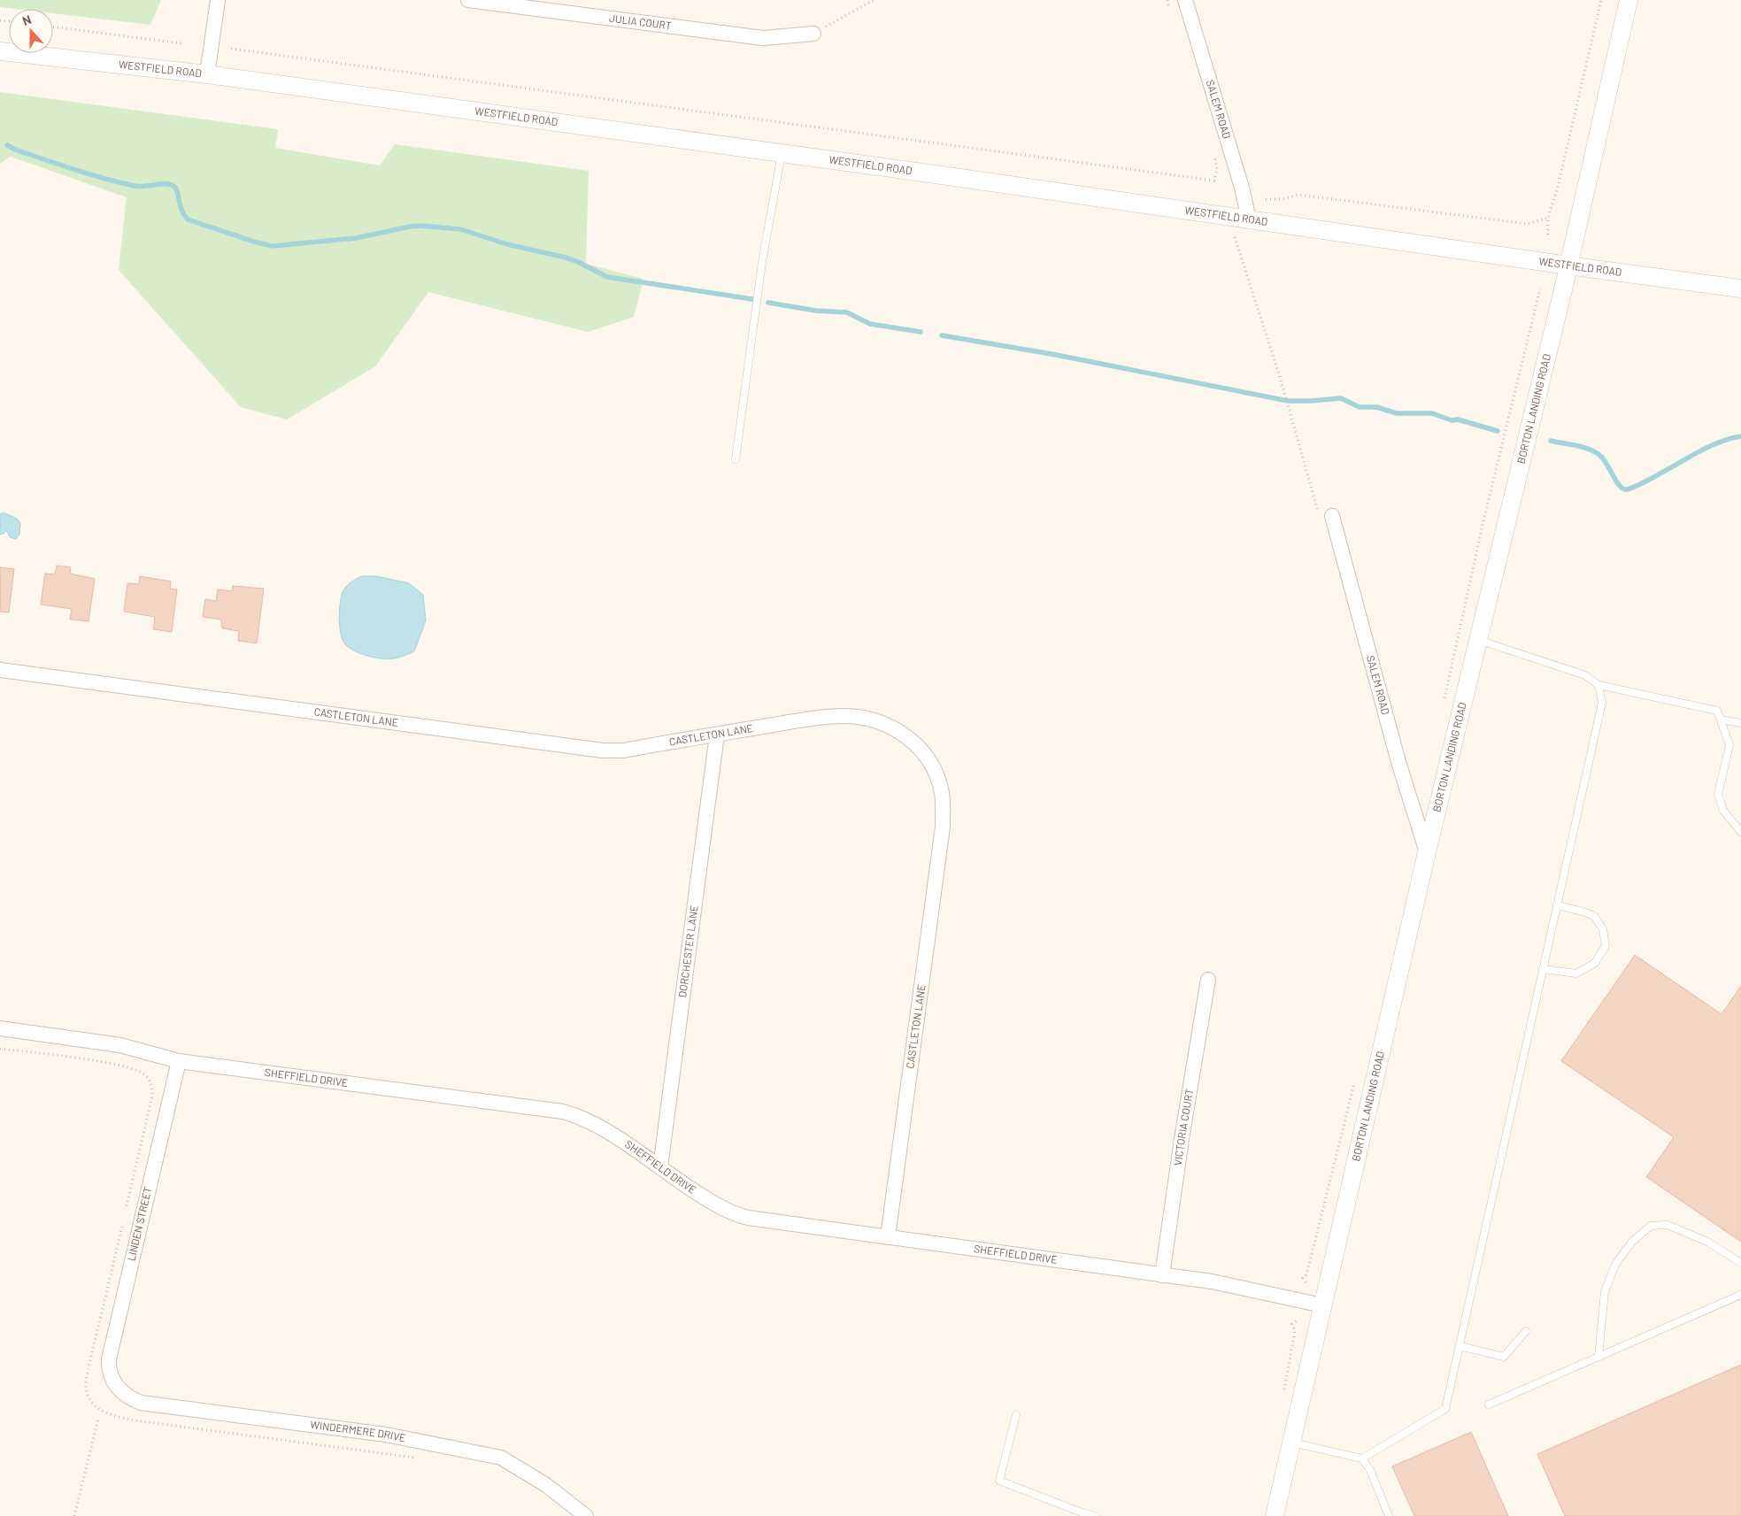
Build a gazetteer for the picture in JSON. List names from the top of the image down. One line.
{"streets":{"street":["JULIA COURT","WESTFIELD ROAD","SALEM ROAD","BORTON LANDING ROAD","CASTLETON LANE","DORCHESTER LANE","SHEFFIELD DRIVE","VICTORIA COURT","LINDEN STREET","WINDERMERE DRIVE"]},"crossings":[["WESTFIELD ROAD","SALEM ROAD"],["WESTFIELD ROAD","BORTON LANDING ROAD"],["SALEM ROAD","BORTON LANDING ROAD"],["BORTON LANDING ROAD","SHEFFIELD DRIVE"],["CASTLETON LANE","DORCHESTER LANE"],["CASTLETON LANE","SHEFFIELD DRIVE"],["DORCHESTER LANE","SHEFFIELD DRIVE"],["SHEFFIELD DRIVE","VICTORIA COURT"],["SHEFFIELD DRIVE","LINDEN STREET"],["LINDEN STREET","WINDERMERE DRIVE"]],"north":"top"}
